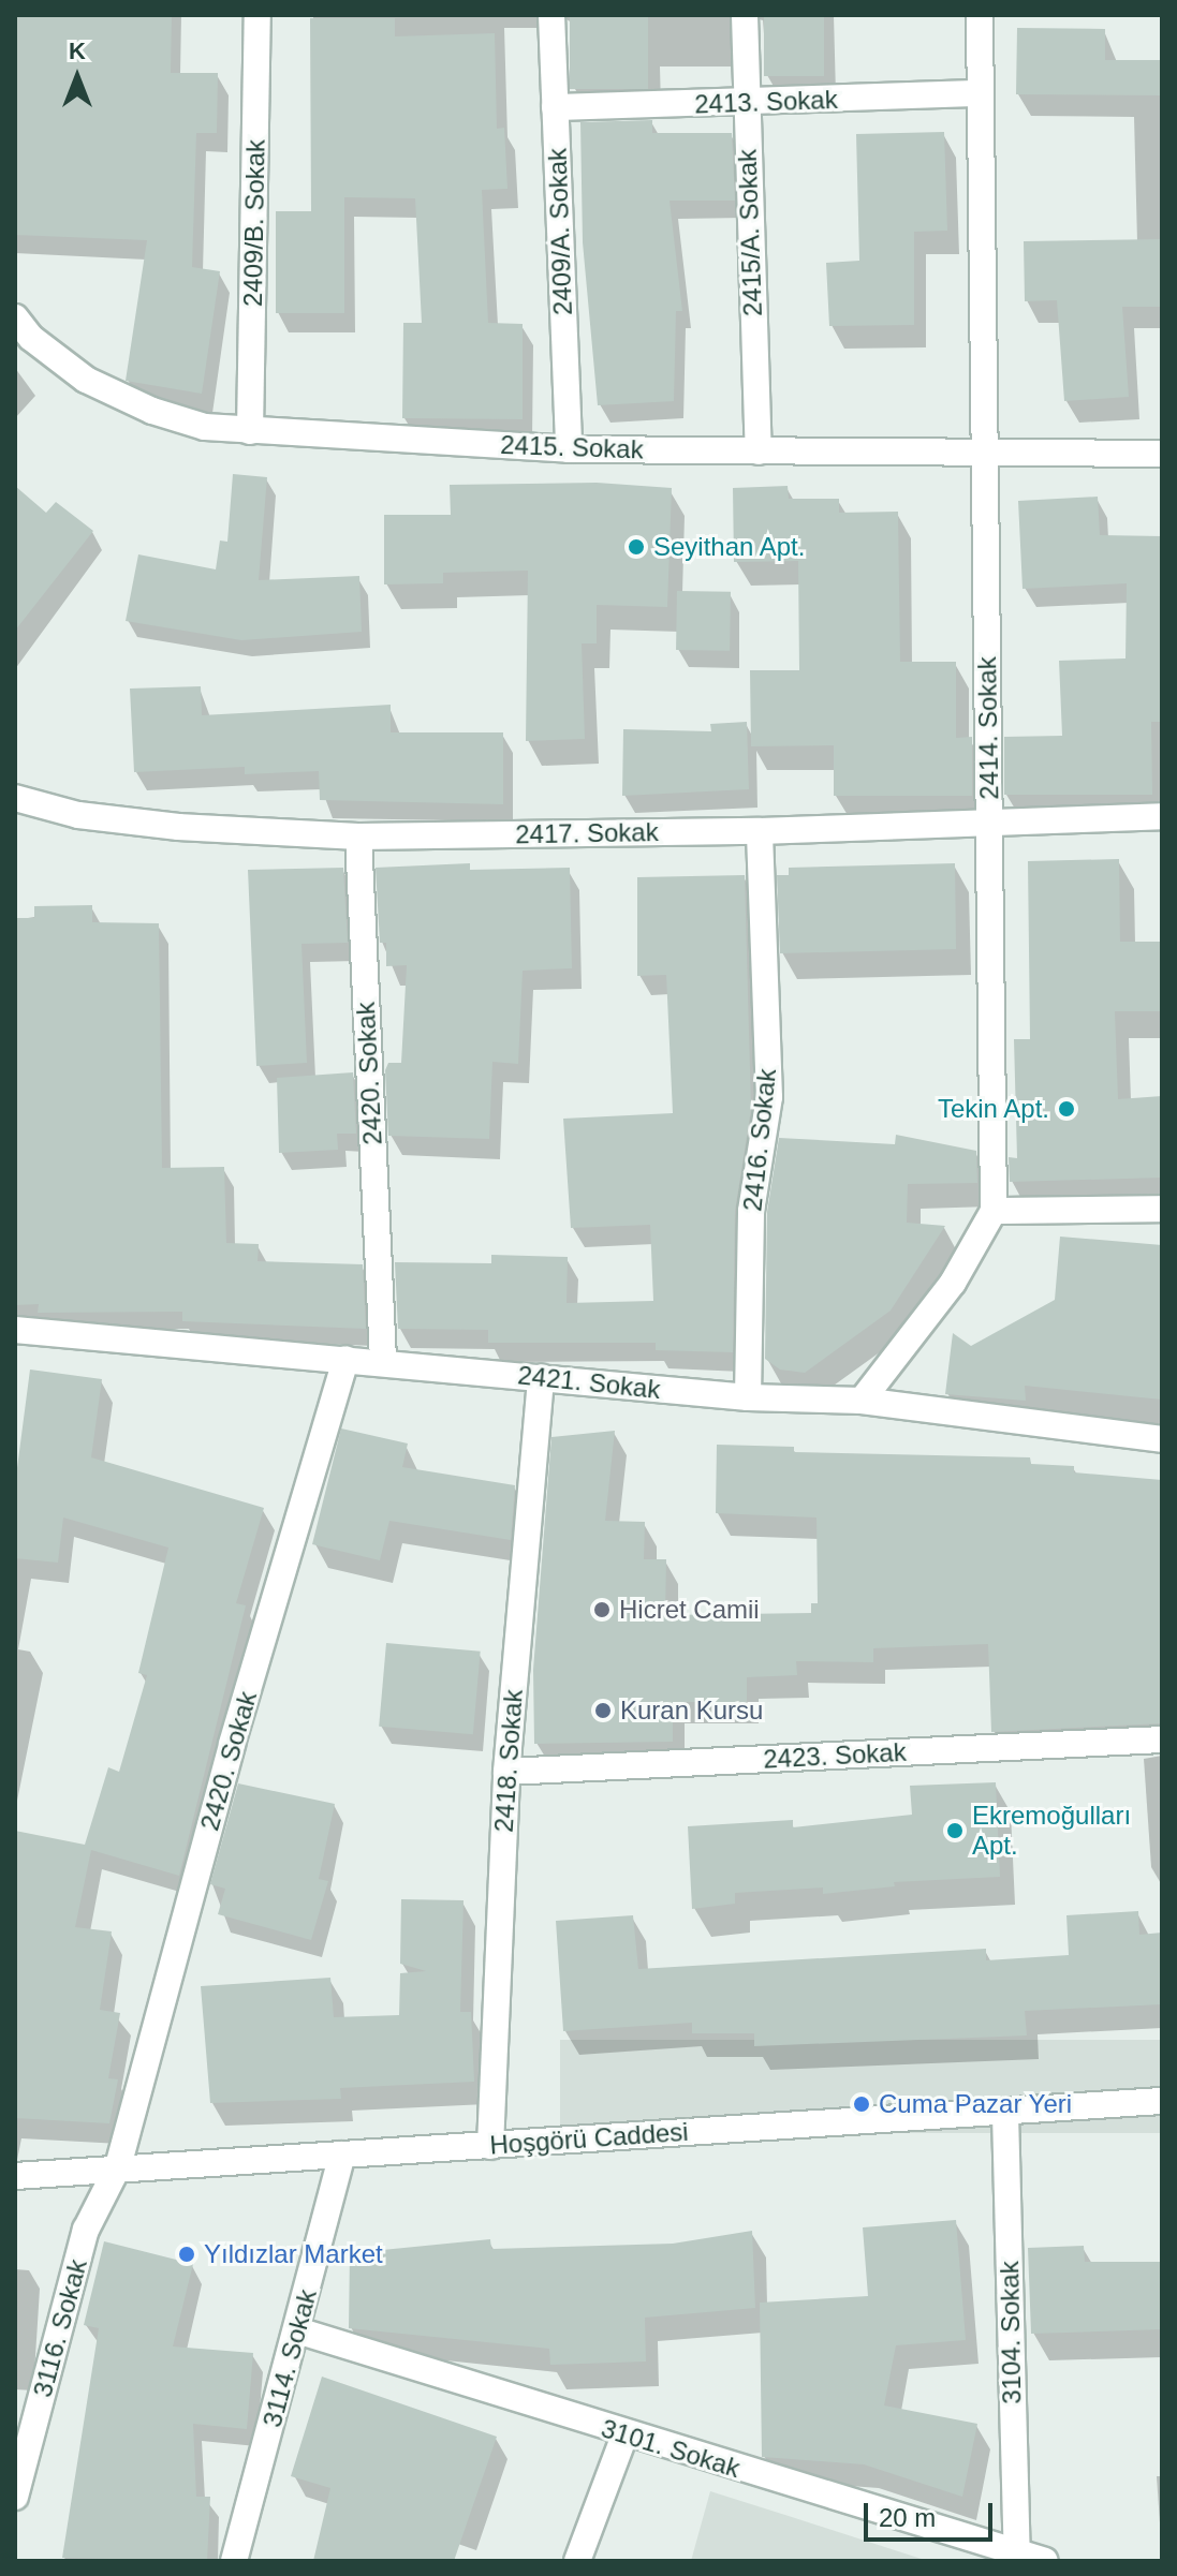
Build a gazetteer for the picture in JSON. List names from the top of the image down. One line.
{"streets":{"street":["2413. Sokak","2409/B. Sokak","2409/A. Sokak","2415/A. Sokak","2415. Sokak","2414. Sokak","2417. Sokak","2420. Sokak","2416. Sokak","2421. Sokak","2423. Sokak","2418. Sokak","Hoşgörü Caddesi","3116. Sokak","3104. Sokak","3114. Sokak","3101. Sokak"]},"crossings":[["2413. Sokak","2409/A. Sokak"],["2413. Sokak","2415/A. Sokak"],["2413. Sokak","2414. Sokak"],["2409/B. Sokak","2415. Sokak"],["2409/A. Sokak","2415. Sokak"],["2415/A. Sokak","2415. Sokak"],["2415. Sokak","2414. Sokak"],["2414. Sokak","2417. Sokak"],["2417. Sokak","2420. Sokak"],["2417. Sokak","2416. Sokak"],["2420. Sokak","2421. Sokak"],["2420. Sokak","Hoşgörü Caddesi"],["2420. Sokak","3116. Sokak"],["2416. Sokak","2421. Sokak"],["2421. Sokak","2418. Sokak"],["2423. Sokak","2418. Sokak"],["2418. Sokak","Hoşgörü Caddesi"],["Hoşgörü Caddesi","3116. Sokak"],["Hoşgörü Caddesi","3104. Sokak"],["Hoşgörü Caddesi","3114. Sokak"],["3104. Sokak","3101. Sokak"],["3114. Sokak","3101. Sokak"]],"places":["Seyithan Apt.","Tekin Apt.","Hicret Camii","Kuran Kursu","Ekremoğulları Apt.","Cuma Pazar Yeri","Yıldızlar Market"],"scale_bar":"20 m","north":"top"}
